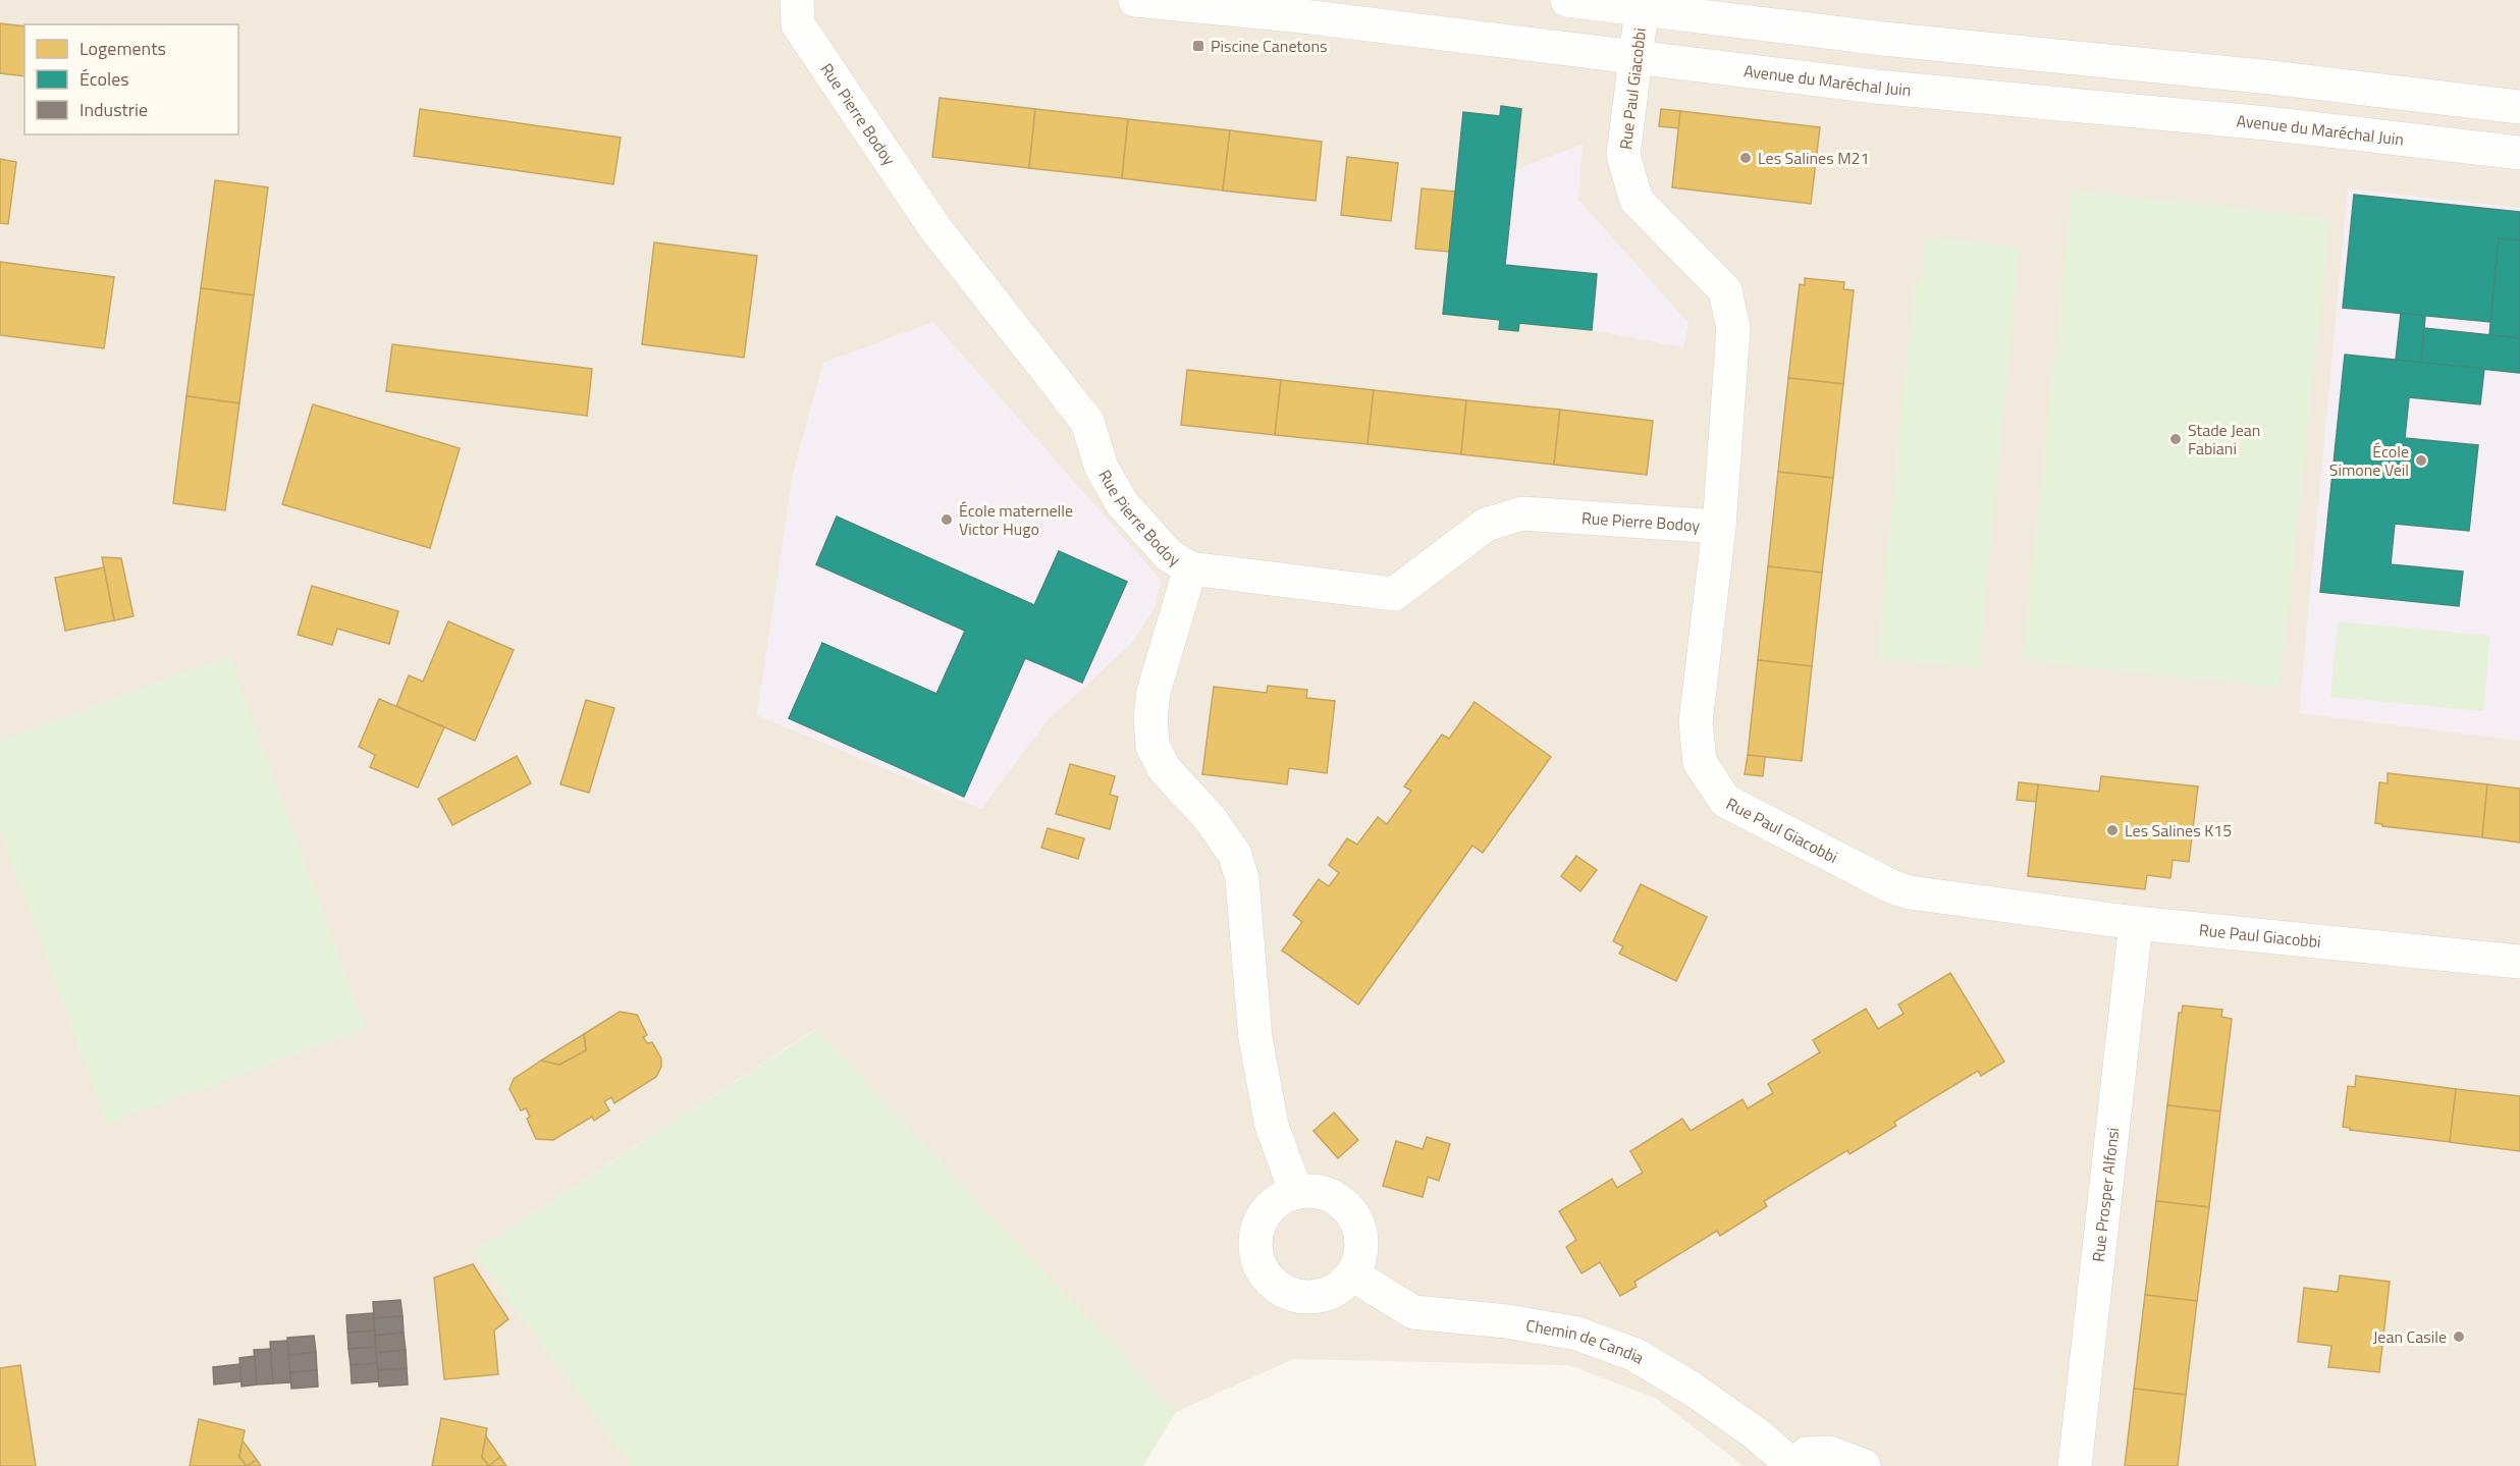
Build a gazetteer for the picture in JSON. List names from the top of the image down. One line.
{"streets":{"street":["Avenue du Maréchal Juin","Rue Paul Giacobbi","Rue Pierre Bodoy","Rue Prosper Alfonsi","Chemin de Candia"]},"crossings":[["Avenue du Maréchal Juin","Rue Paul Giacobbi"],["Rue Paul Giacobbi","Rue Pierre Bodoy"],["Rue Paul Giacobbi","Rue Prosper Alfonsi"]],"places":{"transit":["Piscine Canetons"],"other":["Les Salines M21","Stade Jean Fabiani","École Simone Veil","École maternelle Victor Hugo","Les Salines K15","Jean Casile"]},"legend":["Logements","Écoles","Industrie"]}
